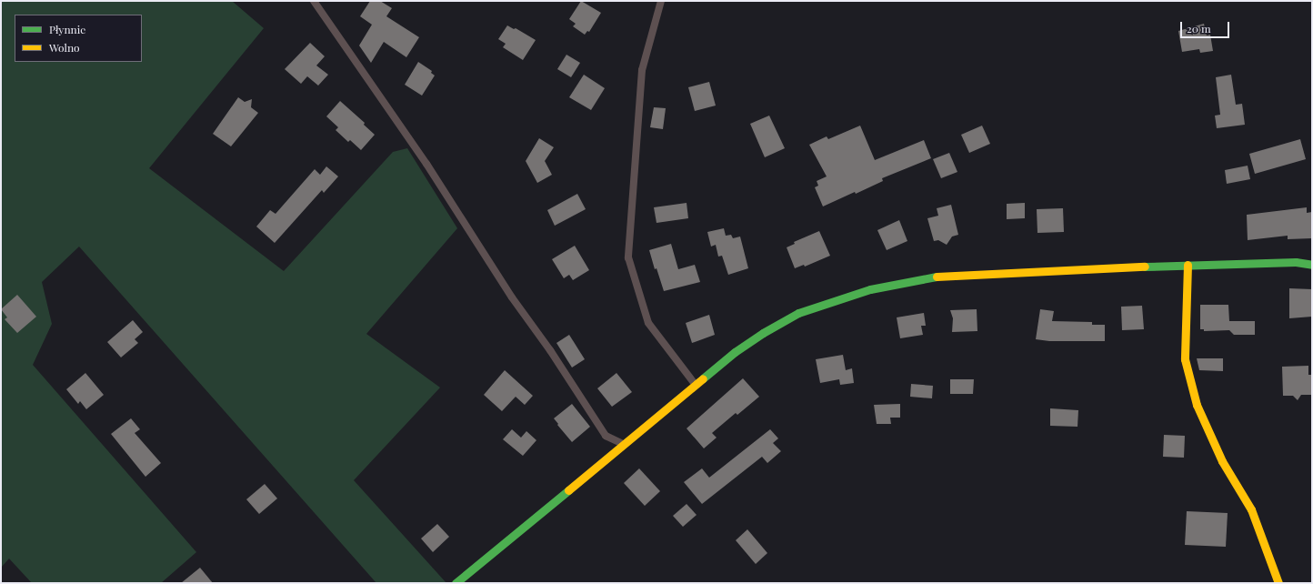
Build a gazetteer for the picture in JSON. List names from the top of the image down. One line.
{"legend":["Płynnie","Wolno"],"scale_bar":"20 m"}
